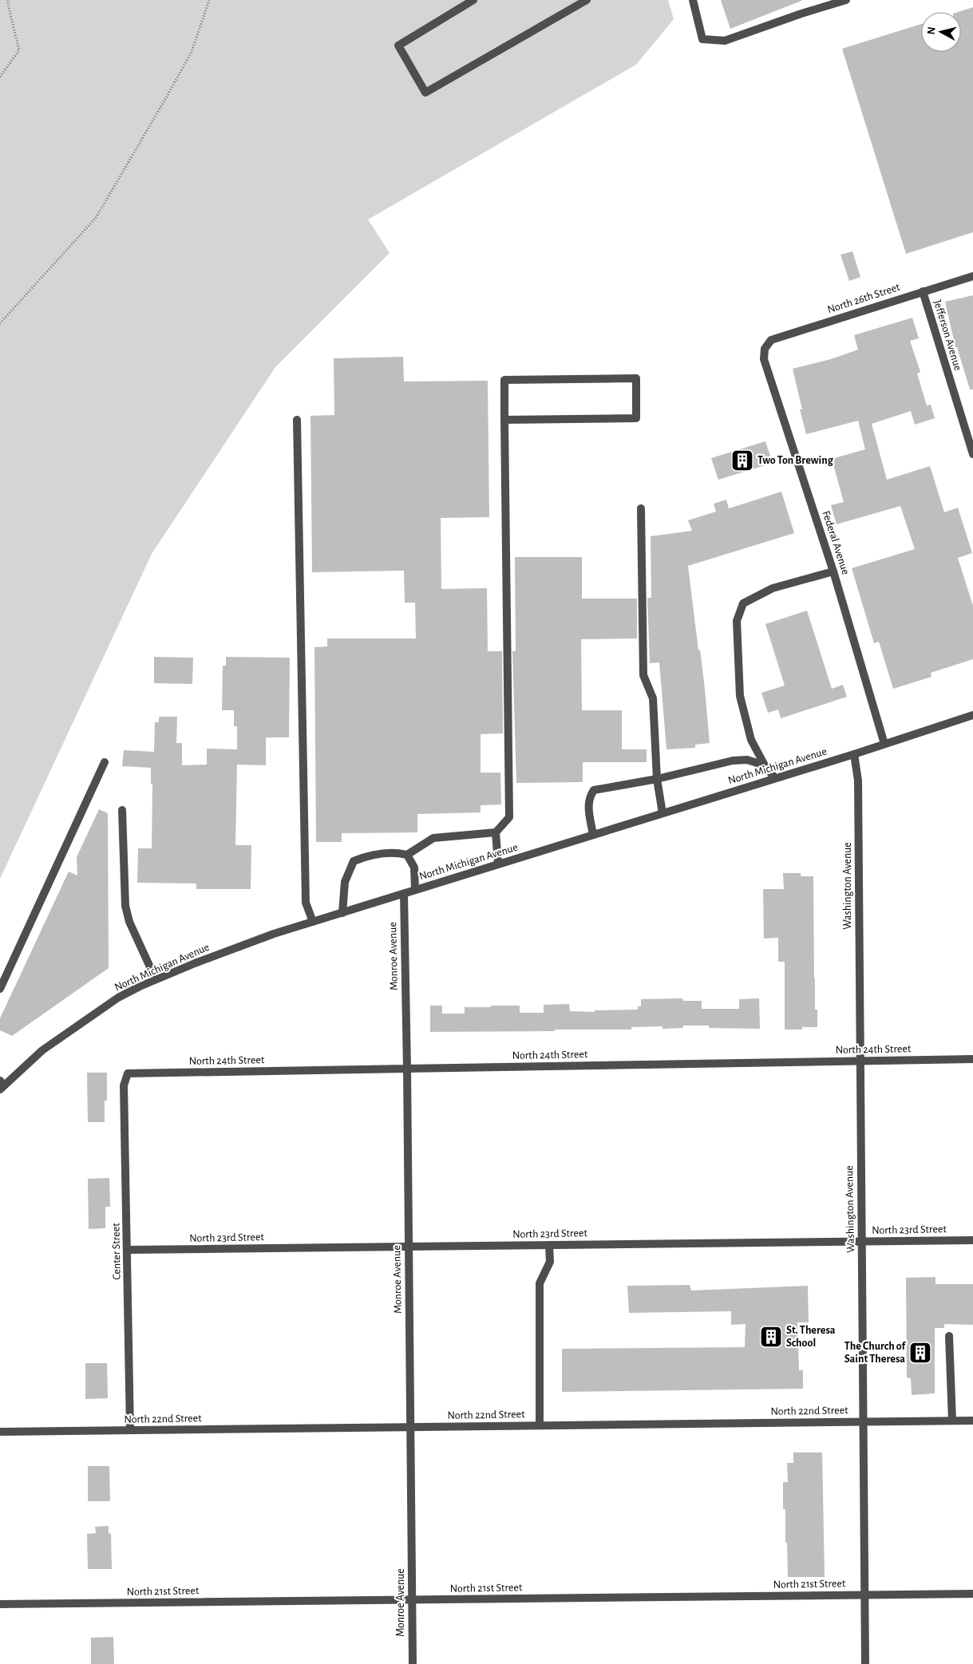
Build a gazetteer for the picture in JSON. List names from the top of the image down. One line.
{"streets":{"street":["North 26th Street","Jefferson Avenue","Federal Avenue","North Michigan Avenue","Washington Avenue","Monroe Avenue","North 24th Street","North 23rd Street","Center Street","North 22nd Street","North 21st Street"]},"crossings":[["North 26th Street","Jefferson Avenue"],["North 26th Street","Federal Avenue"],["Federal Avenue","North Michigan Avenue"],["North Michigan Avenue","Washington Avenue"],["North Michigan Avenue","Monroe Avenue"],["Washington Avenue","North 24th Street"],["Washington Avenue","North 23rd Street"],["Washington Avenue","North 22nd Street"],["Washington Avenue","North 21st Street"],["Monroe Avenue","North 24th Street"],["Monroe Avenue","North 23rd Street"],["Monroe Avenue","North 22nd Street"],["Monroe Avenue","North 21st Street"],["North 24th Street","Center Street"],["North 23rd Street","Center Street"],["Center Street","North 22nd Street"]],"places":{"building":["Two Ton Brewing","St. Theresa School","The Church of Saint Theresa"]},"north":"left"}
